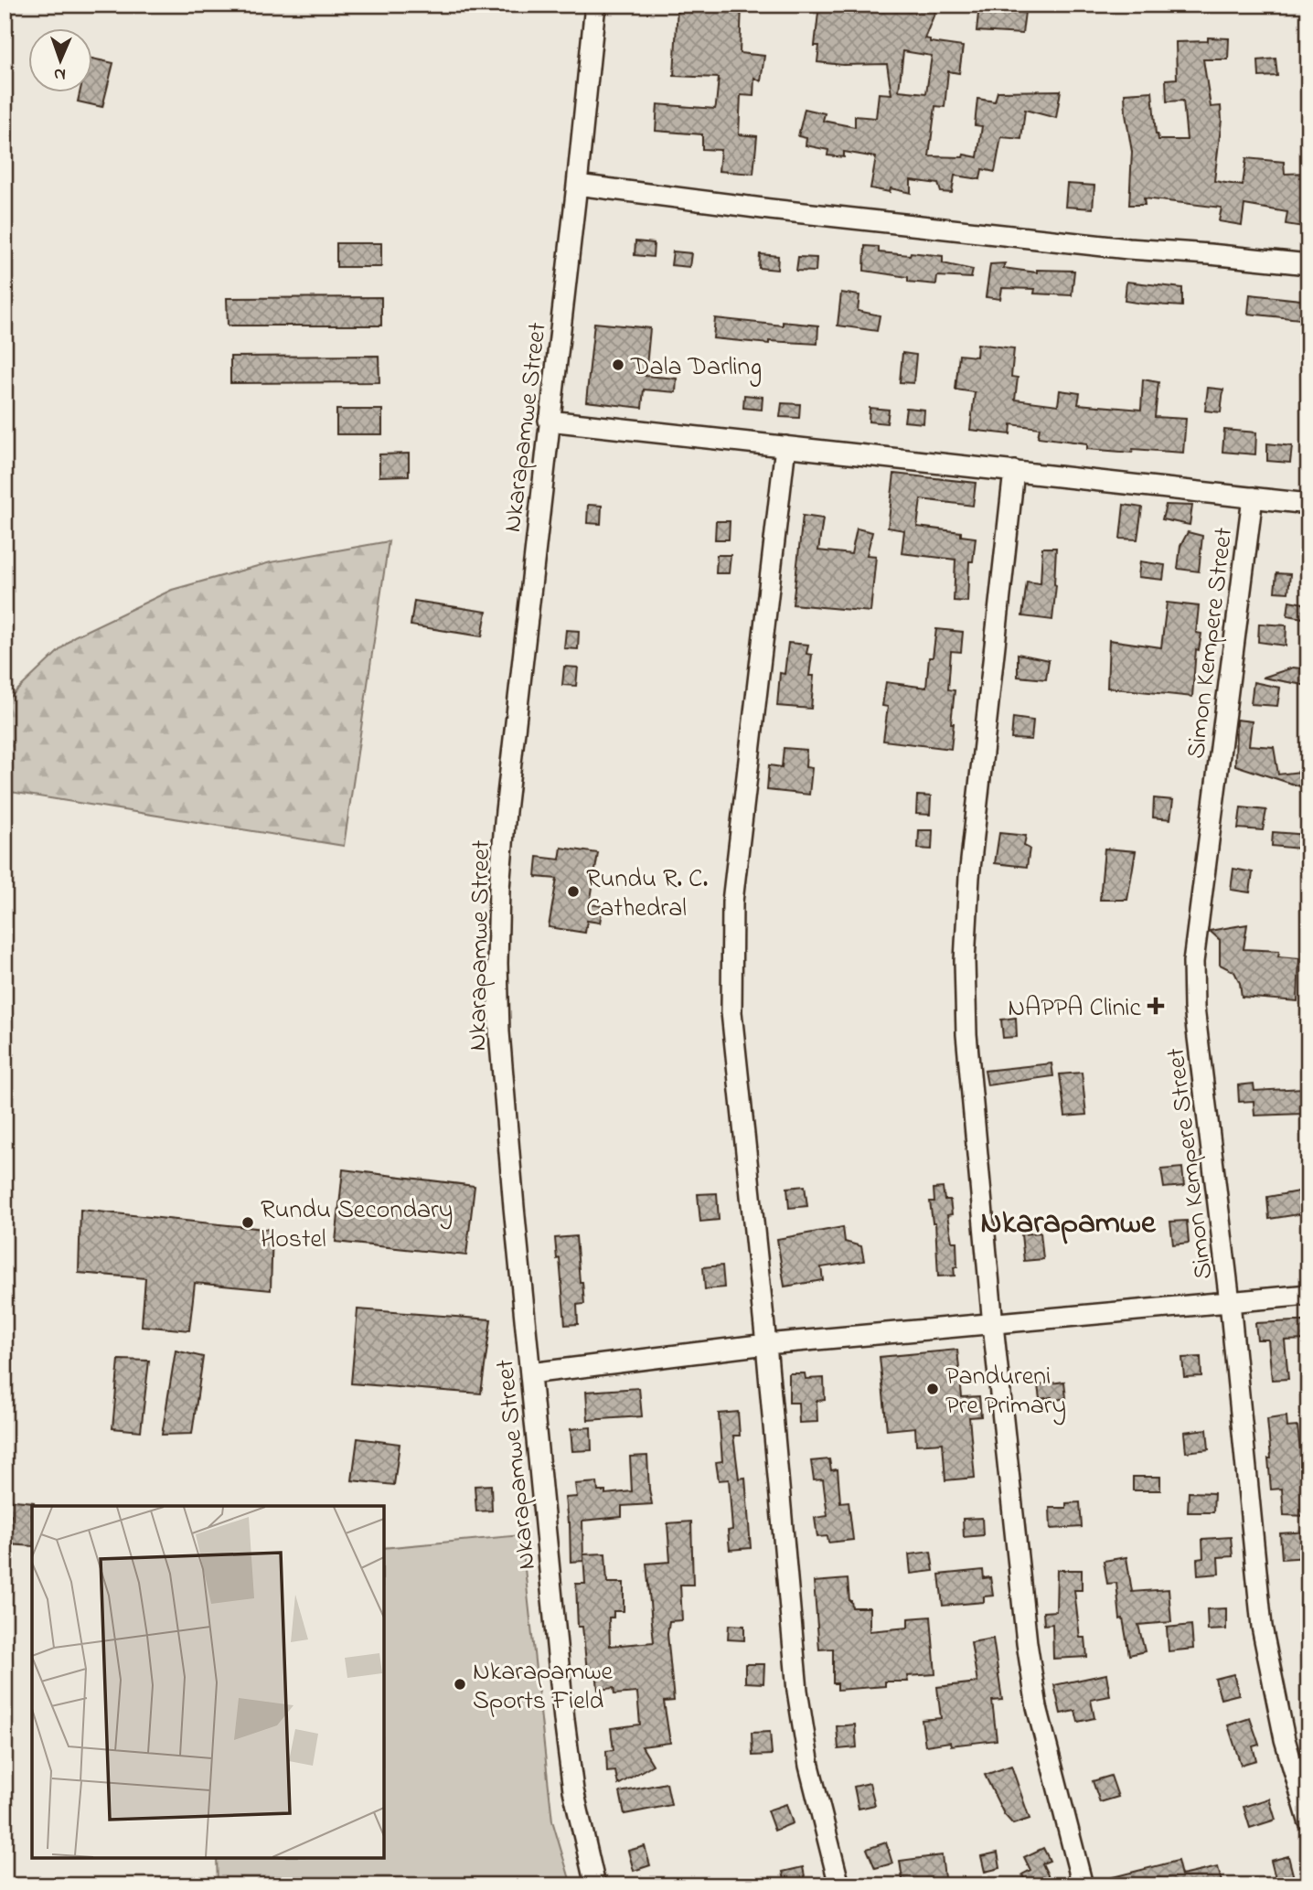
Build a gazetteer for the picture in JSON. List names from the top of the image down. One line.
{"streets":{"street":["Nkarapamwe Street","Simon Kempere Street"]},"districts":["Nkarapamwe"],"places":{"other":["Dala Darling","Rundu R. C. Cathedral","Rundu Secondary Hostel","Pandureni Pre Primary","Nkarapamwe Sports Field"],"health":["NAPPA Clinic"]},"north":"bottom"}
